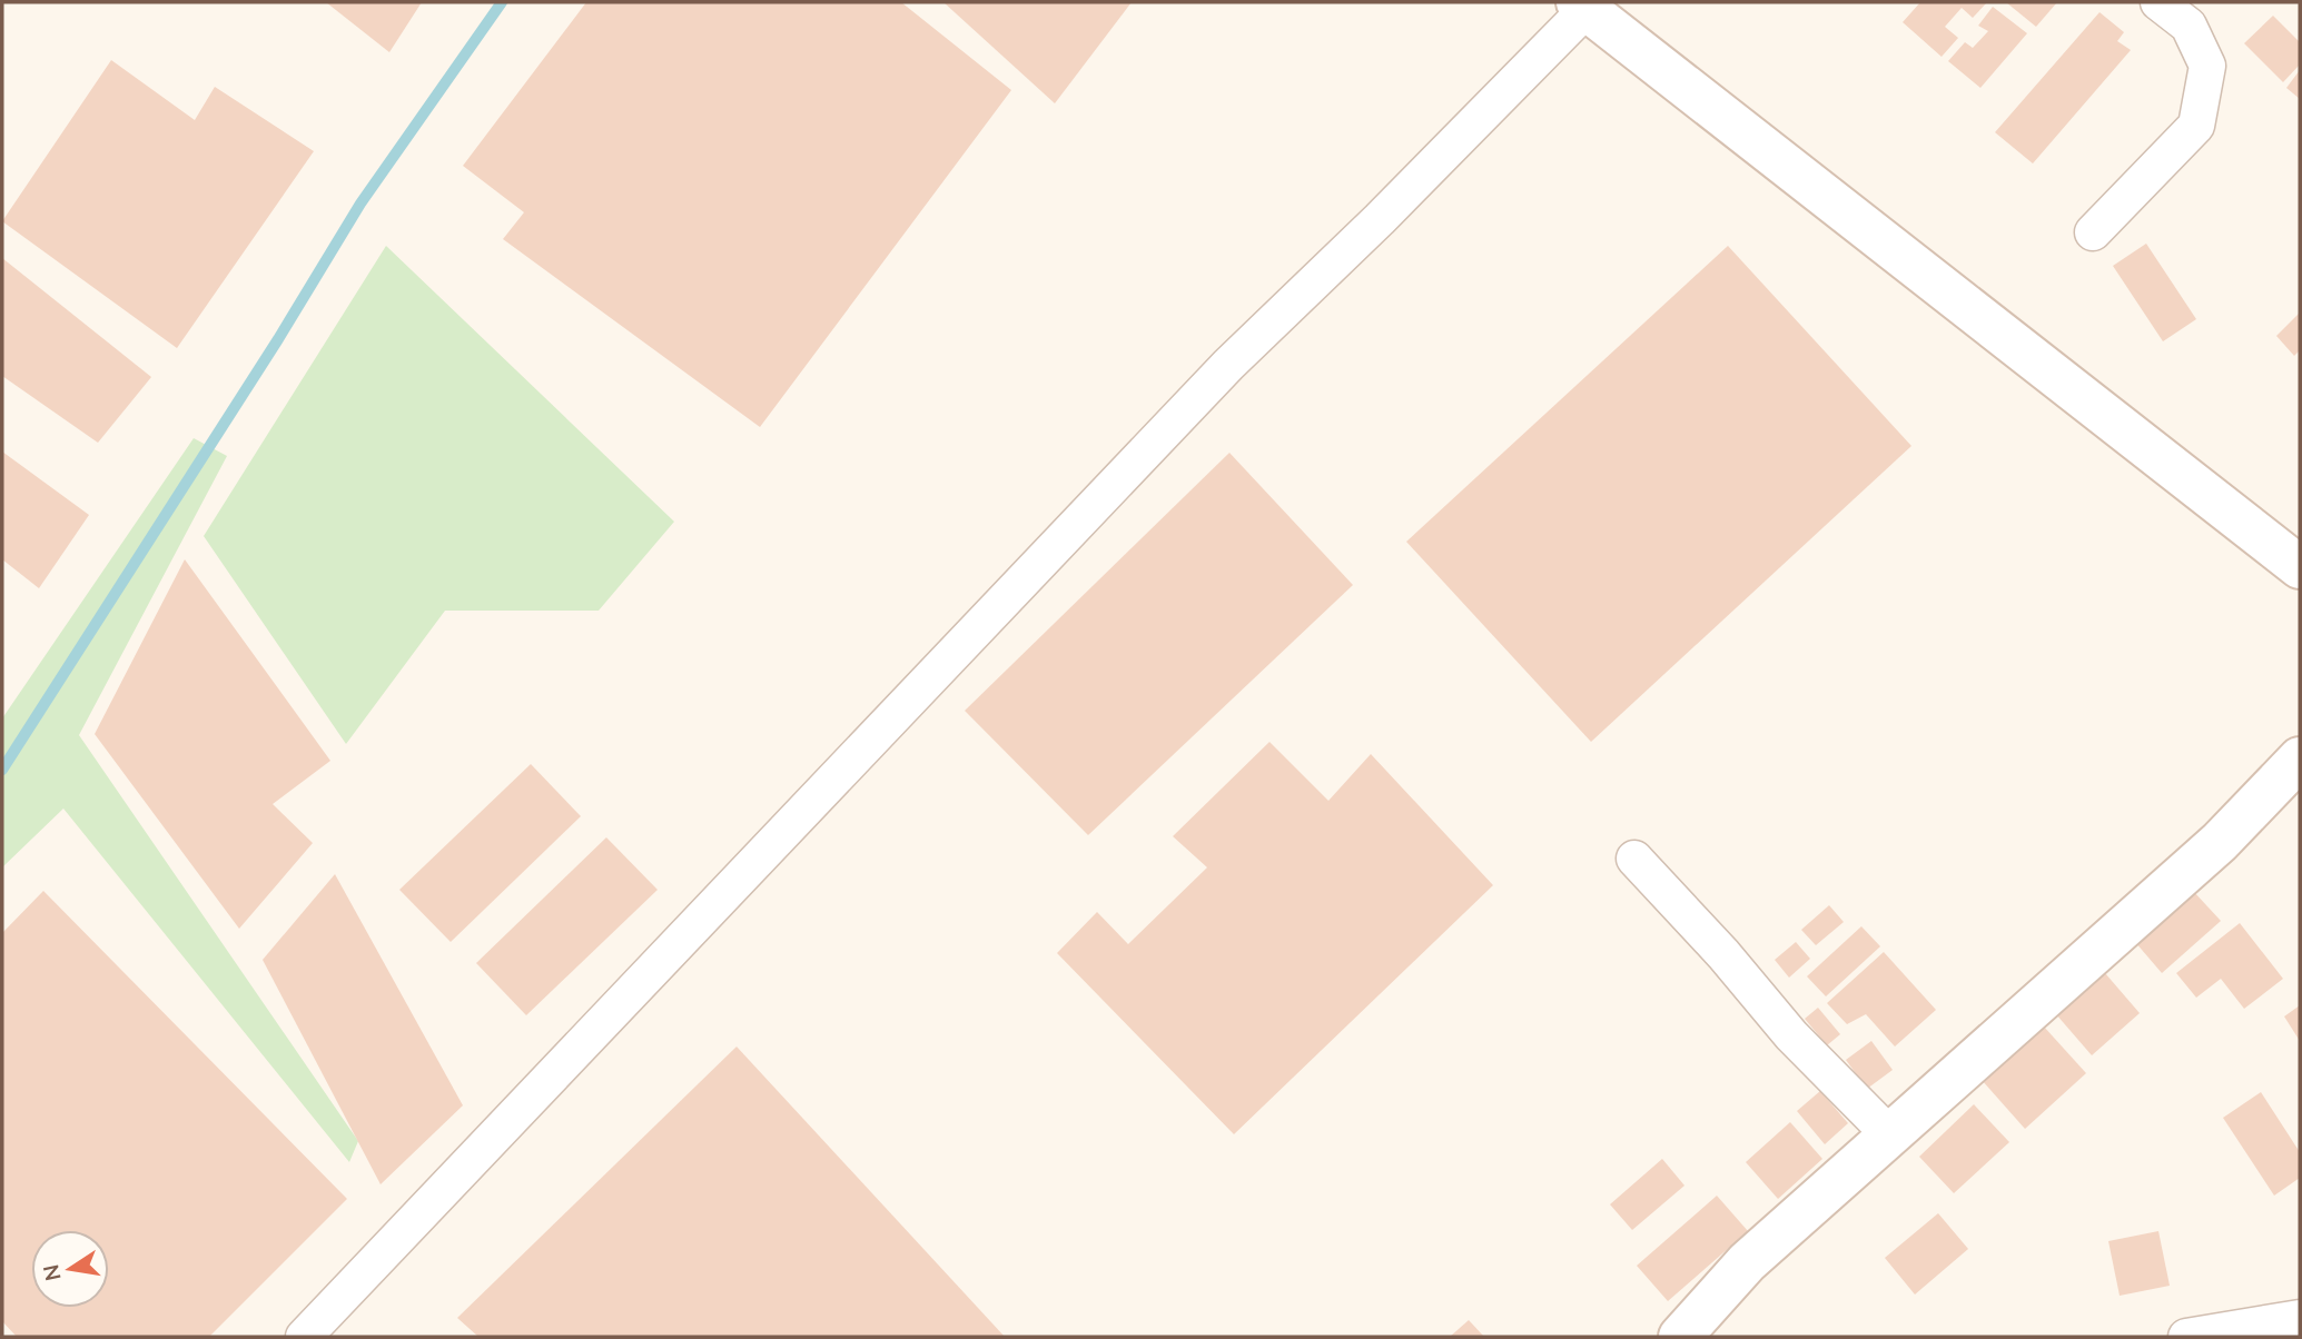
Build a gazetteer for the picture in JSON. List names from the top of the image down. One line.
{"north":"left"}
